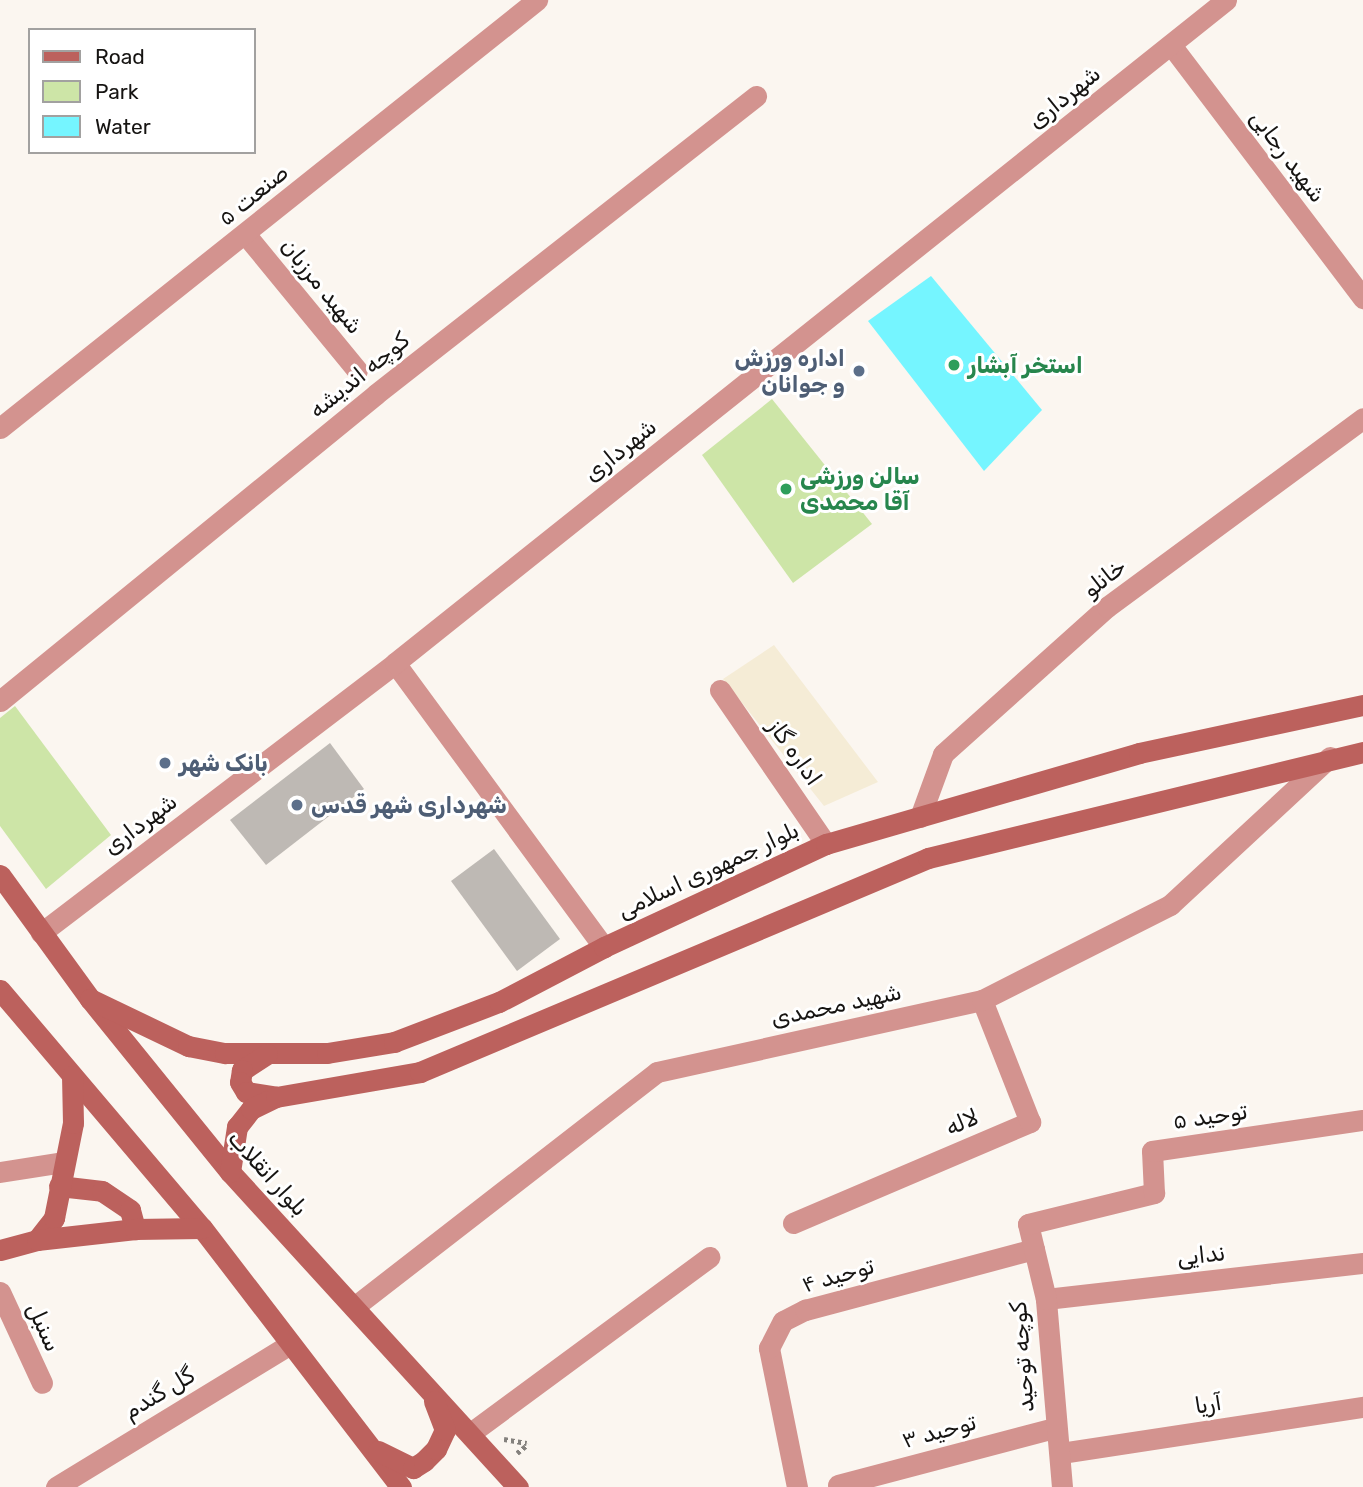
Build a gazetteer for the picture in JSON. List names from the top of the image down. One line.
{"streets":{"main road":["بلوار جمهوری اسلامی","بلوار انقلاب"],"street":["شهرداری","شهید رجایی","صنعت ۵","شهید مرزبان","کوچه اندیشه","خانلو","اداره گاز","شهید محمدی","توحید ۵","لاله","ندایی","توحید ۴","سنبل","کوچه توحید","گل گندم","آریا","توحید ۳"]},"crossings":[["شهرداری","شهید رجایی"],["شهرداری","بلوار انقلاب"],["صنعت ۵","شهید مرزبان"],["خانلو","بلوار جمهوری اسلامی"],["اداره گاز","بلوار جمهوری اسلامی"],["بلوار جمهوری اسلامی","بلوار انقلاب"],["شهید محمدی","لاله"],["شهید محمدی","بلوار انقلاب"],["توحید ۵","کوچه توحید"],["ندایی","کوچه توحید"],["توحید ۴","کوچه توحید"],["کوچه توحید","آریا"],["کوچه توحید","توحید ۳"]],"places":["استخر آبشار","اداره ورزش و جوانان","سالن ورزشی آقا محمدی","بانک شهر","شهرداری شهر قدس"],"legend":["Road","Park","Water"]}
